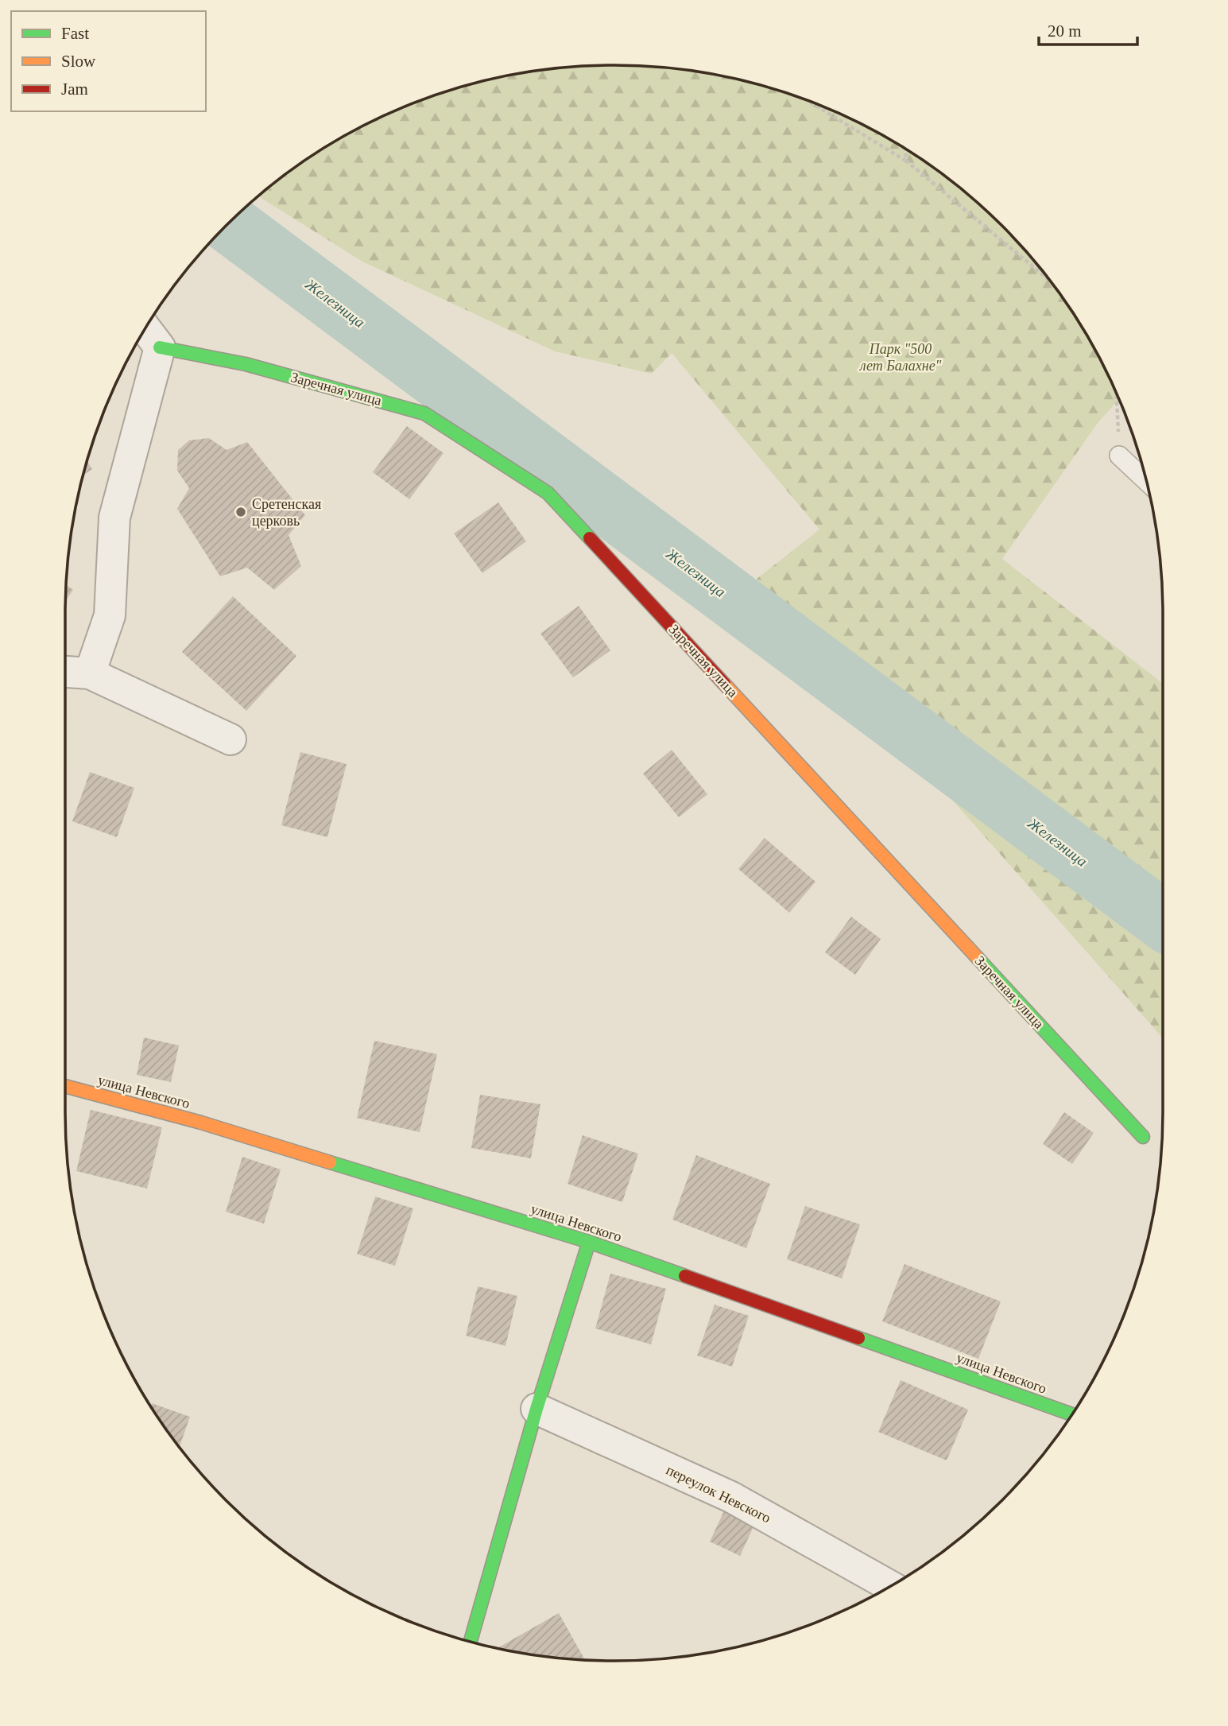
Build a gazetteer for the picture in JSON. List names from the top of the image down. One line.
{"streets":{"street":["Заречная улица","улица Невского","переулок Невского"]},"water":["Железница"],"parks":["Парк \"500 лет Балахне\""],"places":["Сретенская церковь"],"legend":["Fast","Slow","Jam"],"scale_bar":"20 m"}
